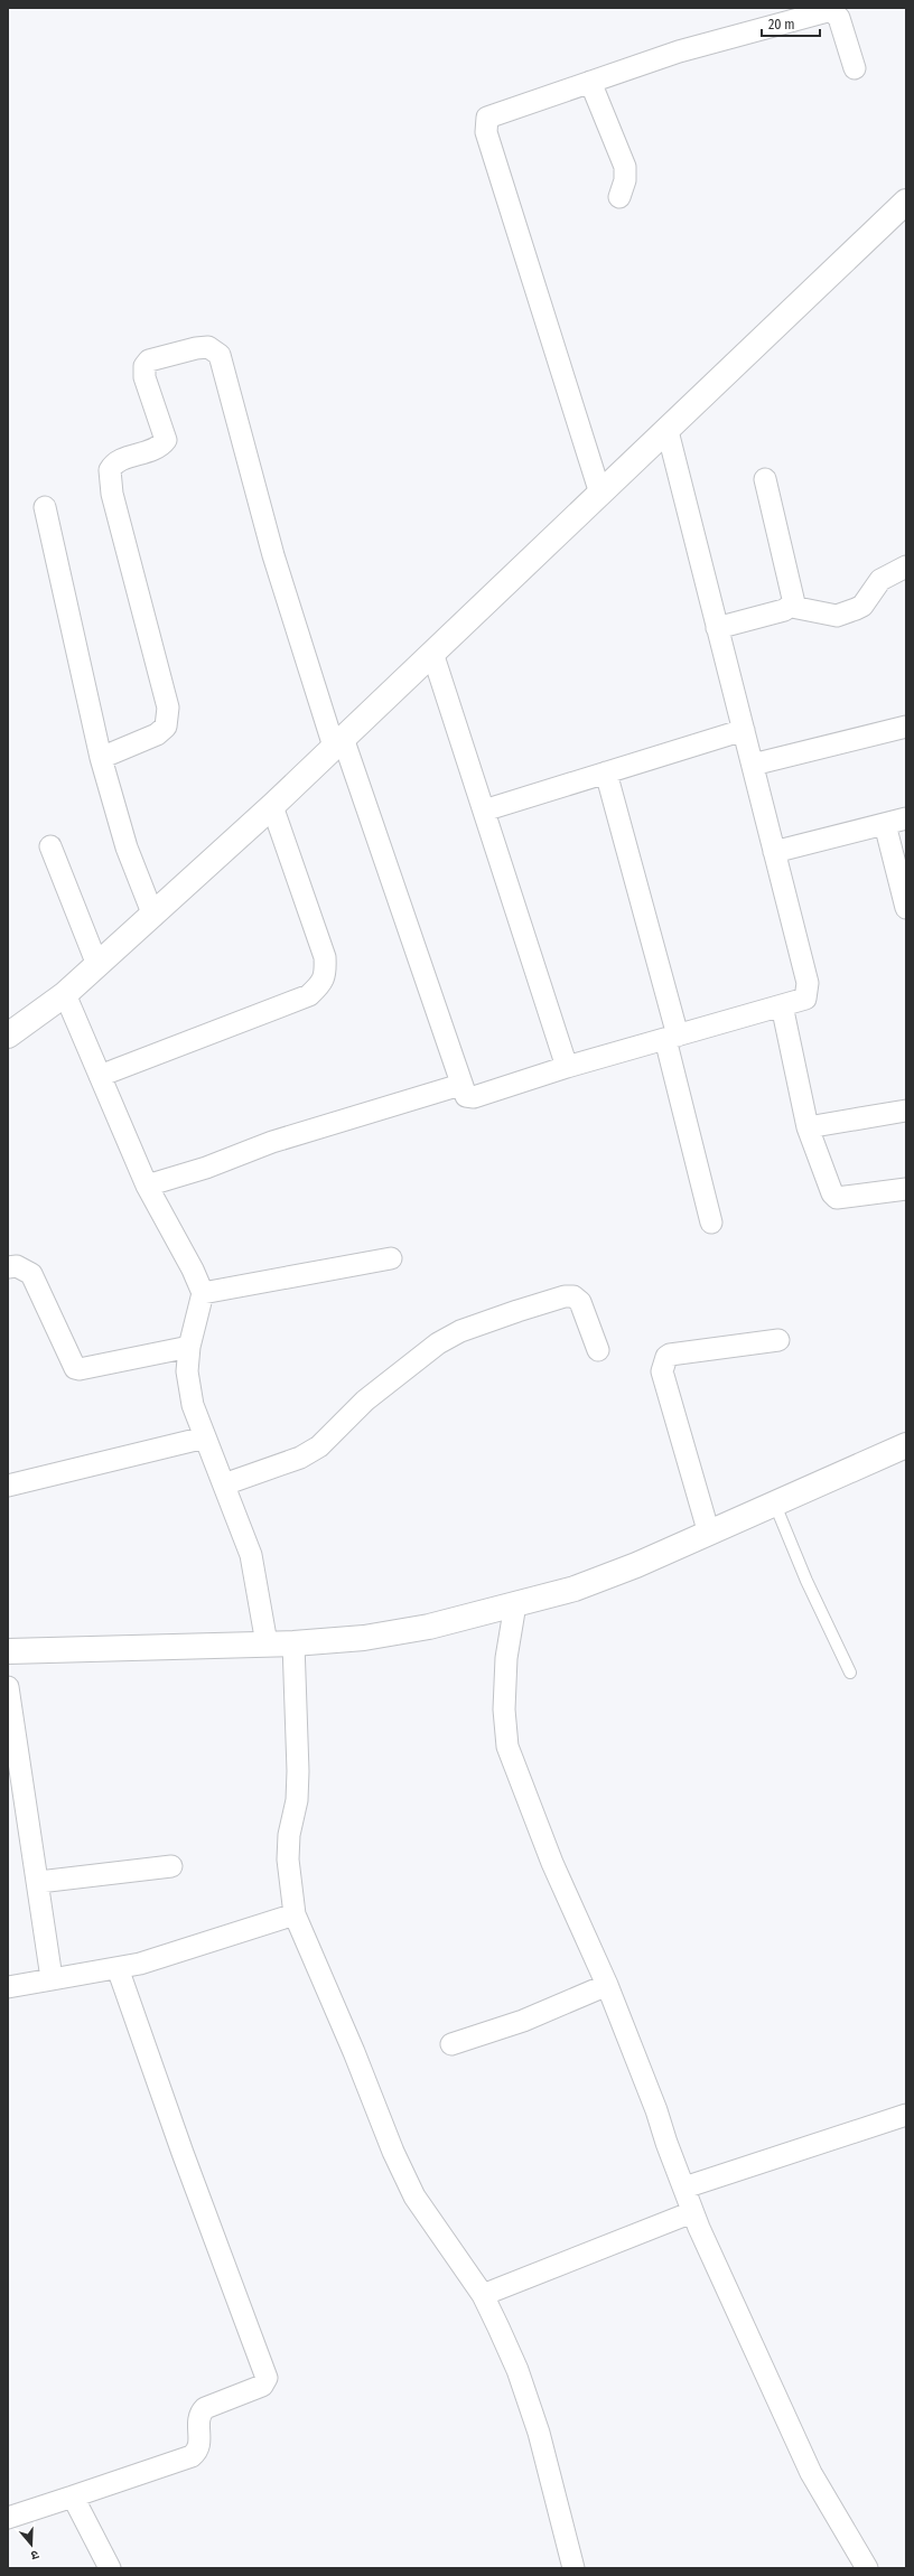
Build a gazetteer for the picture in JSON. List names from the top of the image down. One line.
{"scale_bar":"20 m","north":"bottom"}
